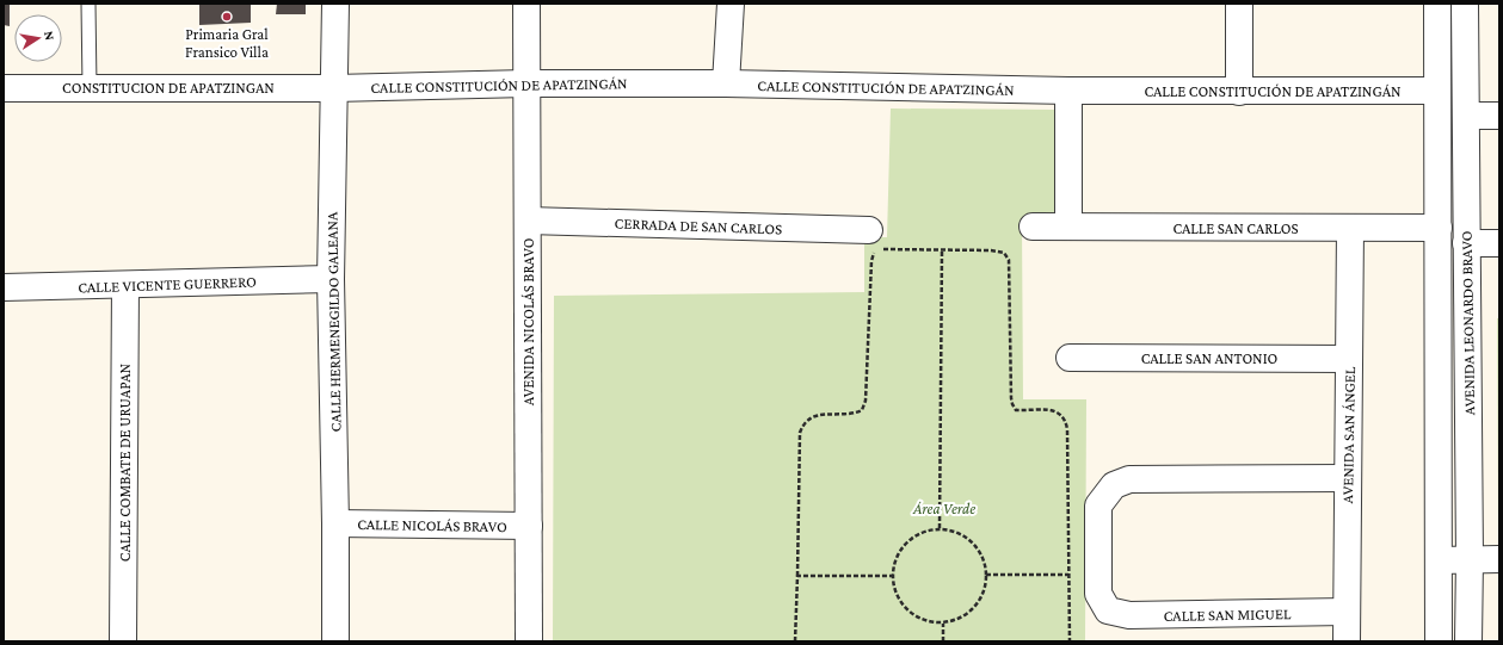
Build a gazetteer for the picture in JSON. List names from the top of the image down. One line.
{"streets":{"street":["CALLE CONSTITUCIÓN DE APATZINGÁN","CONSTITUCION DE APATZINGAN","CERRADA DE SAN CARLOS","CALLE SAN CARLOS","CALLE VICENTE GUERRERO","CALLE HERMENEGILDO GALEANA","AVENIDA NICOLÁS BRAVO","AVENIDA LEONARDO BRAVO","CALLE SAN ANTONIO","AVENIDA SAN ÁNGEL","CALLE COMBATE DE URUAPAN","CALLE NICOLÁS BRAVO","CALLE SAN MIGUEL"]},"crossings":[["CALLE CONSTITUCIÓN DE APATZINGÁN","CONSTITUCION DE APATZINGAN"],["CALLE CONSTITUCIÓN DE APATZINGÁN","CALLE HERMENEGILDO GALEANA"],["CALLE CONSTITUCIÓN DE APATZINGÁN","AVENIDA NICOLÁS BRAVO"],["CALLE CONSTITUCIÓN DE APATZINGÁN","AVENIDA LEONARDO BRAVO"],["CONSTITUCION DE APATZINGAN","CALLE HERMENEGILDO GALEANA"],["CERRADA DE SAN CARLOS","AVENIDA NICOLÁS BRAVO"],["CALLE SAN CARLOS","AVENIDA LEONARDO BRAVO"],["CALLE SAN CARLOS","AVENIDA SAN ÁNGEL"],["CALLE VICENTE GUERRERO","CALLE HERMENEGILDO GALEANA"],["CALLE VICENTE GUERRERO","CALLE COMBATE DE URUAPAN"],["CALLE HERMENEGILDO GALEANA","CALLE NICOLÁS BRAVO"],["AVENIDA NICOLÁS BRAVO","CALLE NICOLÁS BRAVO"],["CALLE SAN ANTONIO","AVENIDA SAN ÁNGEL"],["AVENIDA SAN ÁNGEL","CALLE SAN MIGUEL"]],"parks":["Área Verde"],"places":["Primaria Gral Fransico Villa"],"north":"right"}
